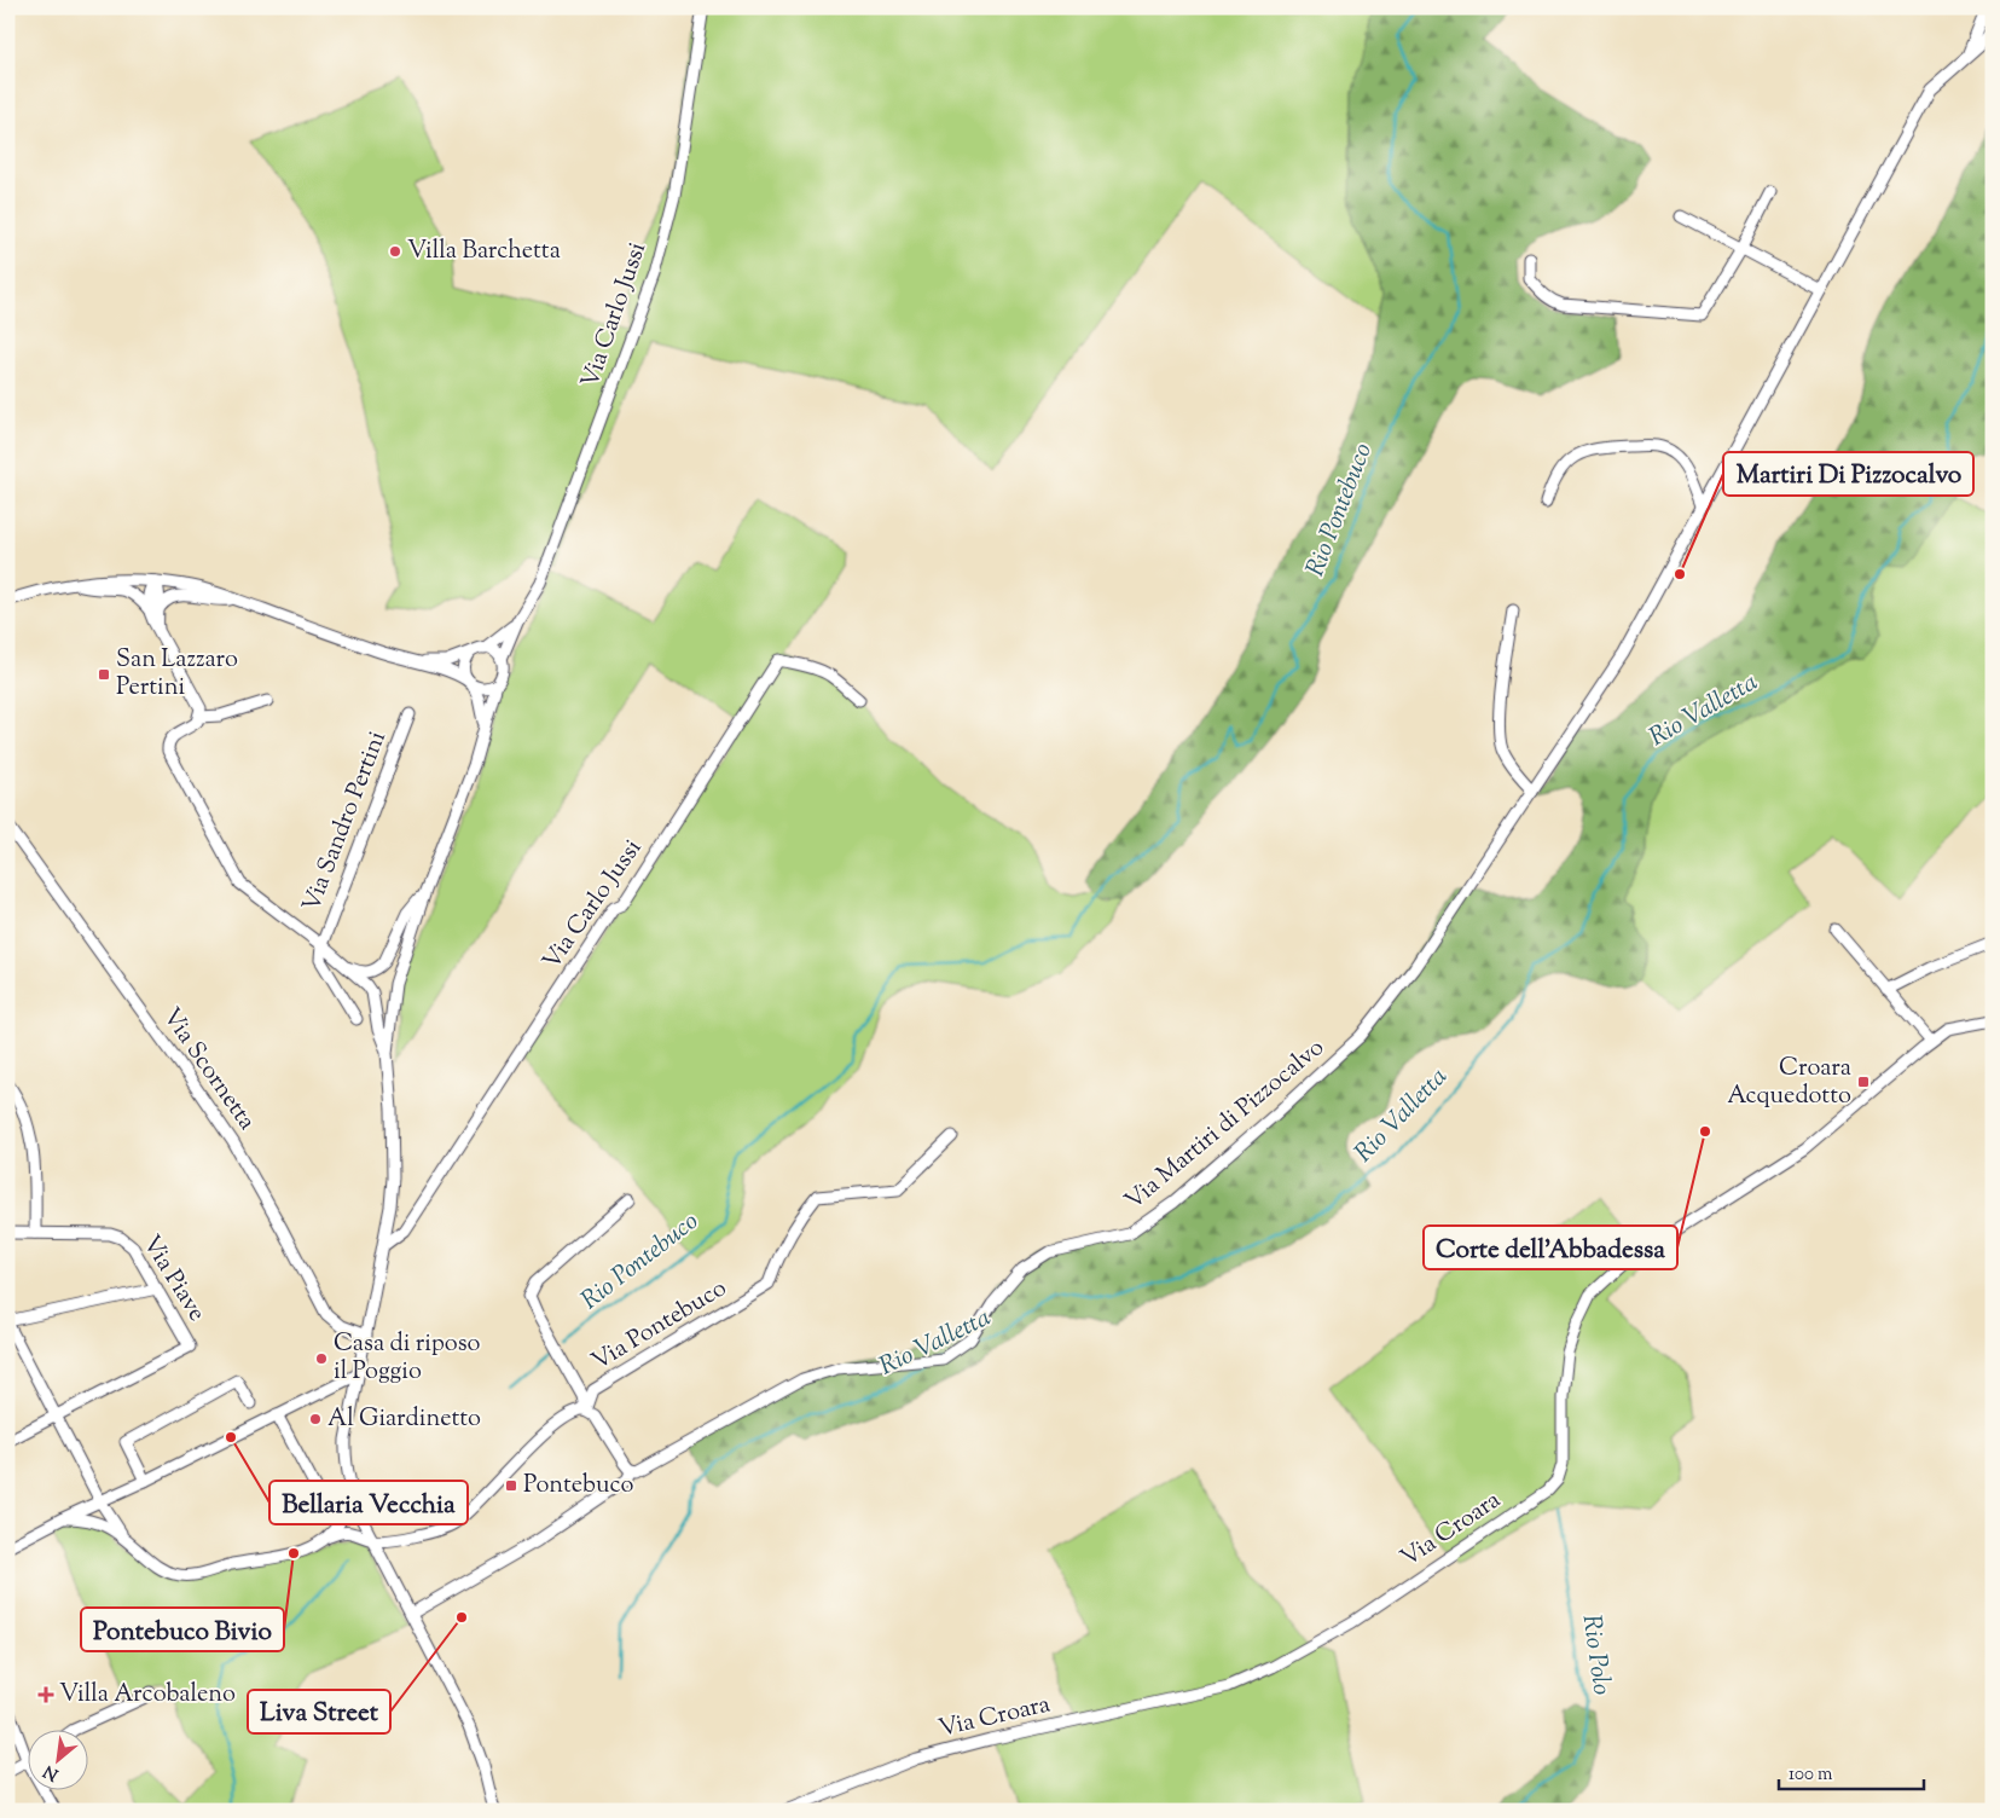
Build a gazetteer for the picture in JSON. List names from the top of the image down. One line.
{"streets":{"street":["Via Carlo Jussi","Via Sandro Pertini","Via Scornetta","Via Martiri di Pizzocalvo","Via Piave","Via Pontebuco","Via Croara"]},"water":["Rio Pontebuco","Rio Valletta","Rio Polo"],"places":{"other":["Villa Barchetta","Martiri Di Pizzocalvo","Corte dell'Abbadessa","Casa di riposo il Poggio","Al Giardinetto","Bellaria Vecchia","Pontebuco Bivio","Liva Street"],"transit":["San Lazzaro Pertini","Croara Acquedotto","Pontebuco"],"health":["Villa Arcobaleno"]},"scale_bar":"100 m","north":"bottom left"}
